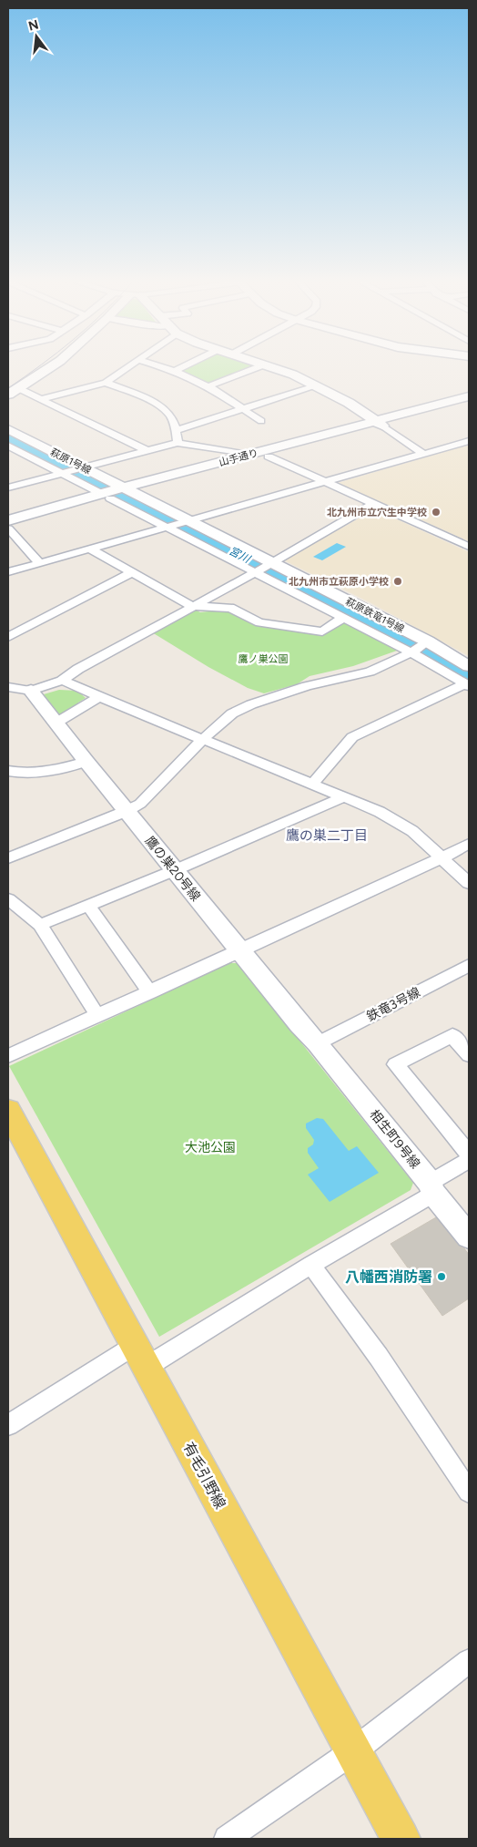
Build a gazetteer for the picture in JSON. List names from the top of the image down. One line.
{"streets":{"main road":["有毛引野線"],"street":["山手通り","萩原1号線","萩原鉄竜1号線","鷹の巣20号線","鉄竜3号線","相生町9号線"]},"crossings":[["山手通り","萩原1号線"],["山手通り","萩原鉄竜1号線"],["萩原1号線","萩原鉄竜1号線"],["鷹の巣20号線","鉄竜3号線"],["鷹の巣20号線","相生町9号線"],["鉄竜3号線","相生町9号線"]],"districts":["鷹の巣二丁目"],"water":["宮川"],"parks":["鷹ノ巣公園","大池公園"],"places":["北九州市立穴生中学校","北九州市立萩原小学校","八幡西消防署"],"north":"top"}
